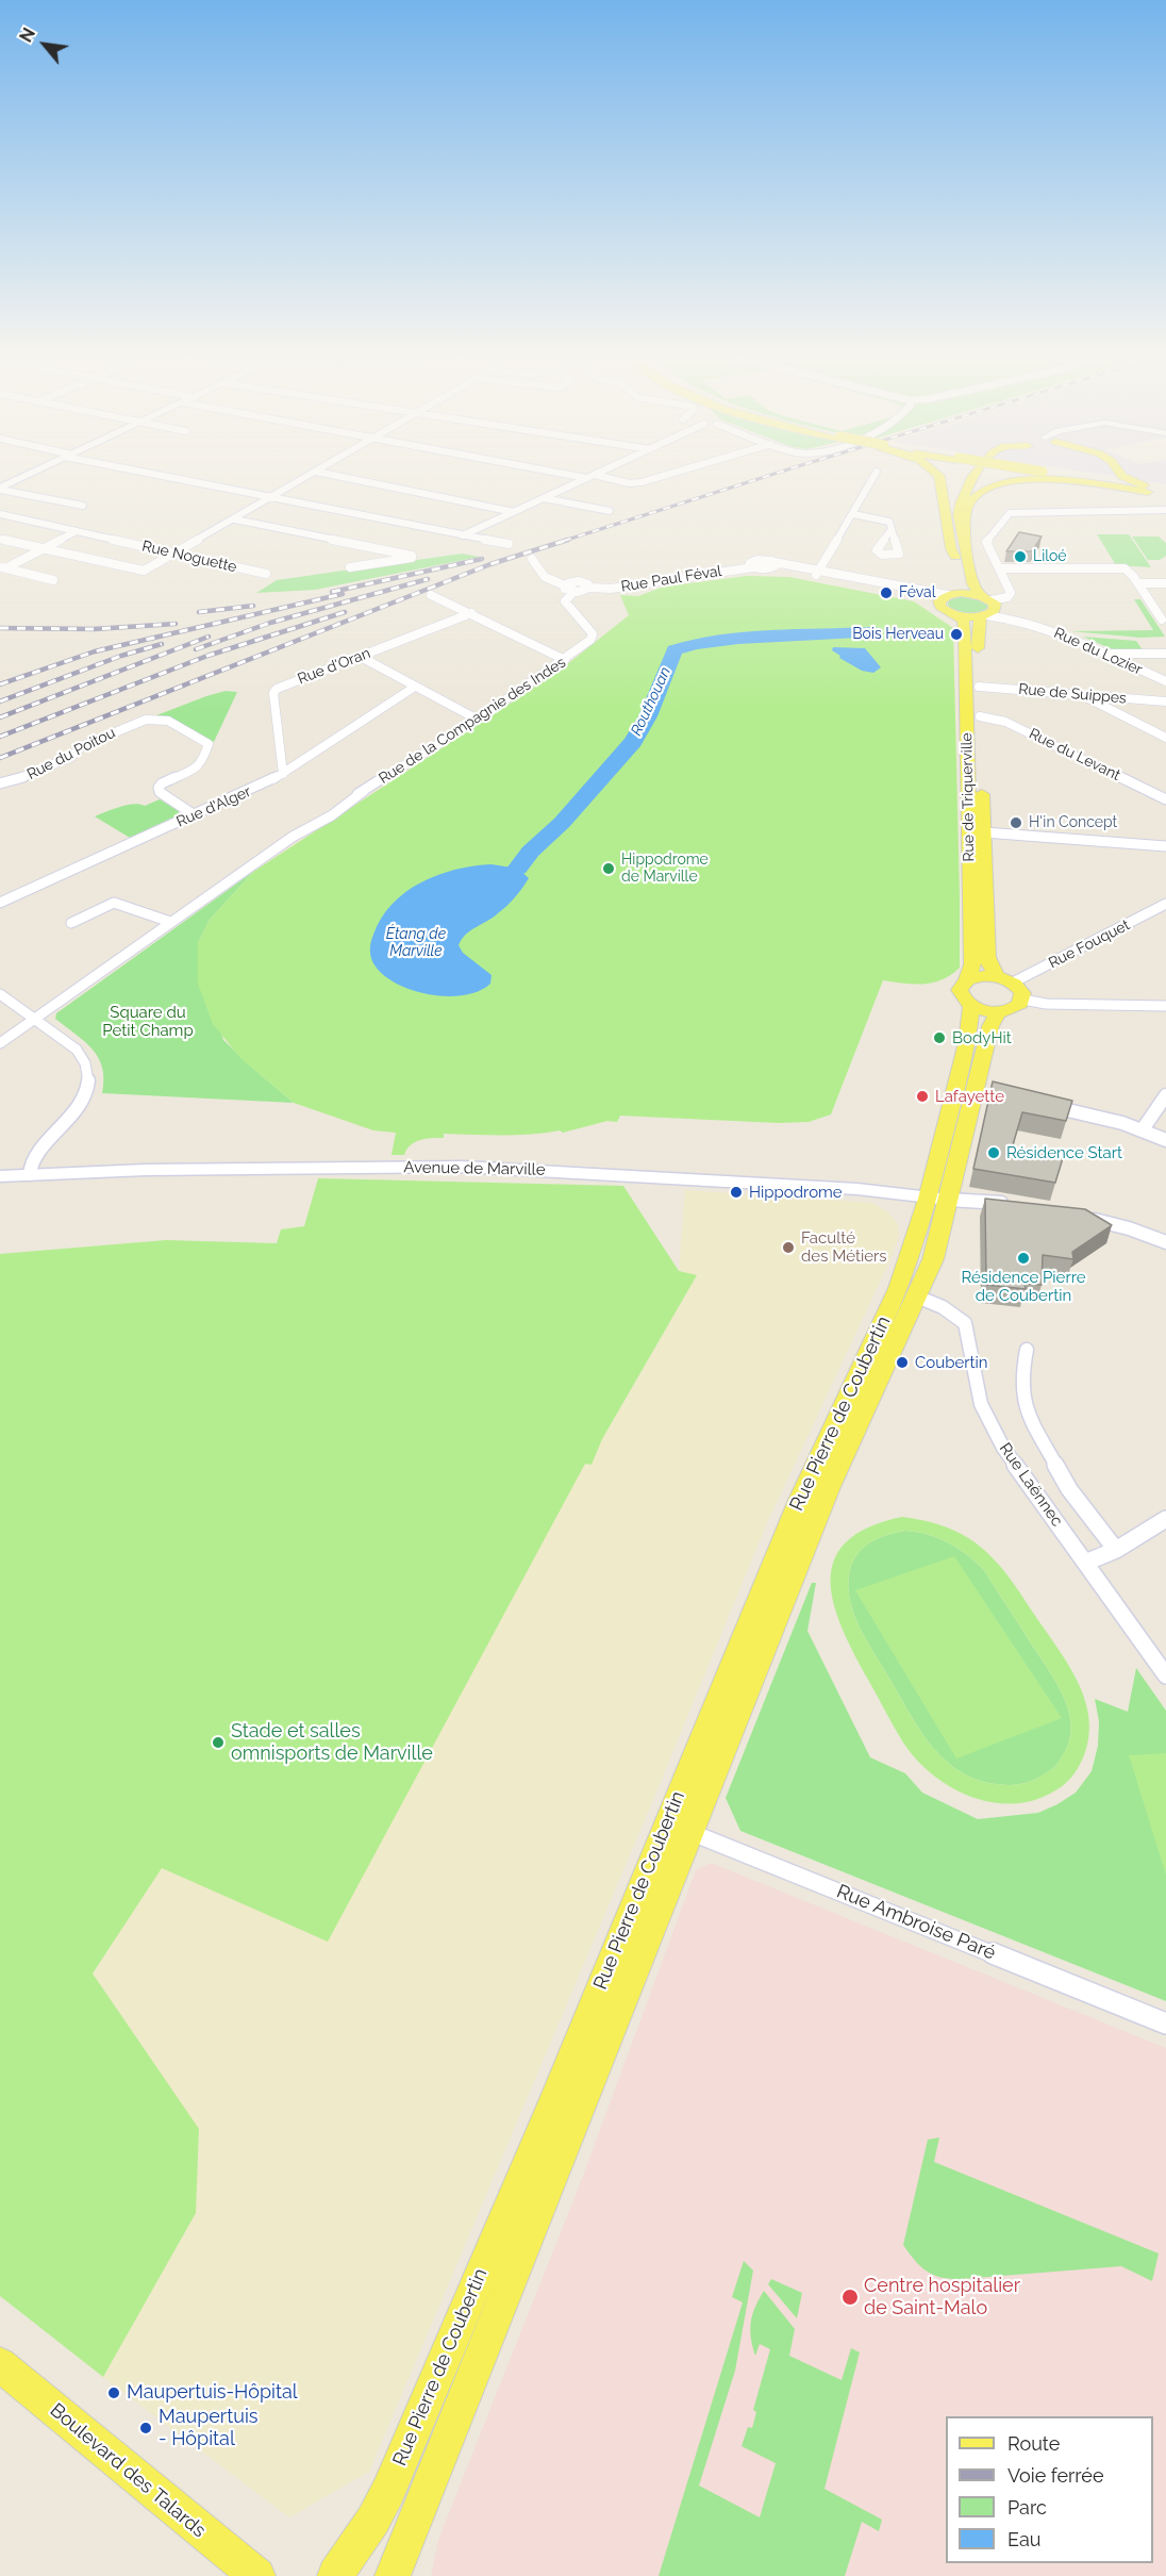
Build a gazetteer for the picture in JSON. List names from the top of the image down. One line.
{"streets":{"main road":["Rue de Triquerville","Rue Pierre de Coubertin","Boulevard des Talards"],"street":["Rue Noguette","Rue Paul Féval","Rue du Lozier","Rue d'Oran","Rue de Suippes","Rue de la Compagnie des Indes","Rue du Poitou","Rue du Levant","Rue d'Alger","Rue Fouquet","Avenue de Marville","Rue Laënnec","Rue Ambroise Paré"]},"crossings":[["Rue du Lozier","Rue de Triquerville"],["Rue d'Oran","Rue d'Alger"],["Rue de Suippes","Rue de Triquerville"],["Rue du Poitou","Rue d'Alger"],["Rue du Levant","Rue de Triquerville"],["Rue de Triquerville","Rue Fouquet"],["Avenue de Marville","Rue Pierre de Coubertin"],["Rue Pierre de Coubertin","Rue Laënnec"],["Rue Pierre de Coubertin","Rue Ambroise Paré"]],"water":["Routhouan","Étang de Marville"],"parks":["Square du Petit Champ"],"places":["Liloé","Féval","Bois Herveau","H'in Concept","Hippodrome de Marville","BodyHit","Lafayette","Résidence Start","Hippodrome","Faculté des Métiers","Résidence Pierre de Coubertin","Coubertin","Stade et salles omnisports de Marville","Centre hospitalier de Saint-Malo","Maupertuis-Hôpital","Maupertuis - Hôpital"],"legend":["Route","Voie ferrée","Parc","Eau"],"north":"top left"}
